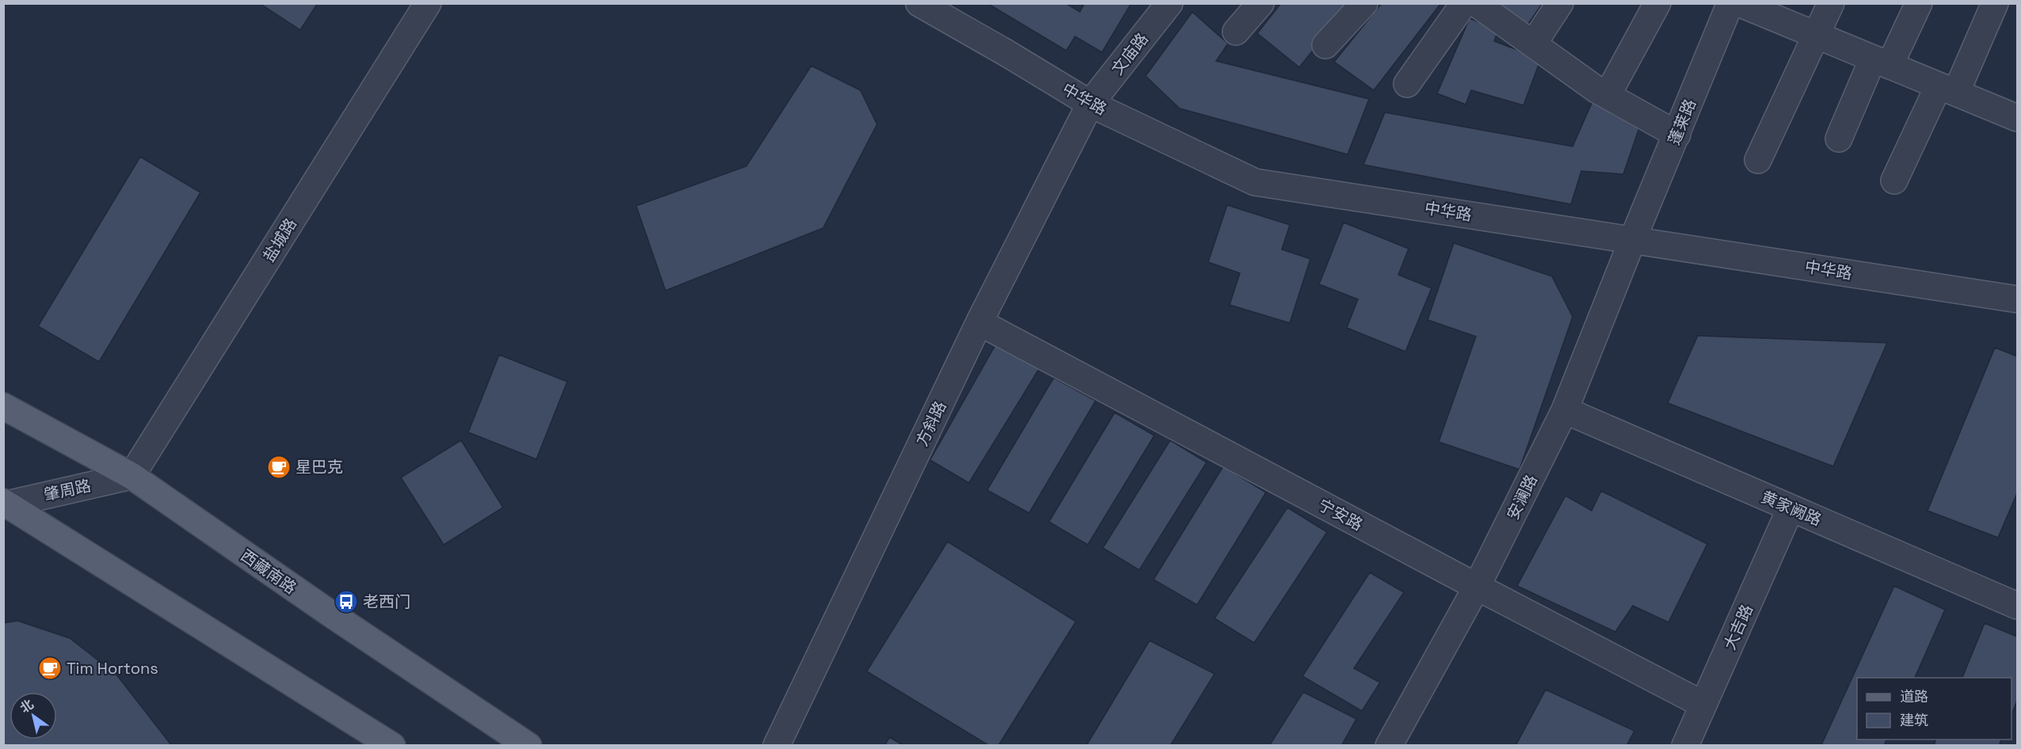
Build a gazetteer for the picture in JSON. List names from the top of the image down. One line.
{"streets":{"main road":["西藏南路"],"street":["文庙路","中华路","蓬莱路","盐城路","方斜路","肇周路","安澜路","黄家阙路","宁安路","大吉路"]},"crossings":[["文庙路","中华路"],["文庙路","方斜路"],["中华路","蓬莱路"],["中华路","方斜路"],["中华路","安澜路"],["蓬莱路","安澜路"],["盐城路","肇周路"],["盐城路","西藏南路"],["方斜路","宁安路"],["肇周路","西藏南路"],["安澜路","黄家阙路"],["安澜路","宁安路"],["黄家阙路","大吉路"],["宁安路","大吉路"]],"places":{"cafe":["星巴克","Tim Hortons"],"bus stop":["老西门"]},"legend":["道路","建筑"],"north":"top left"}
